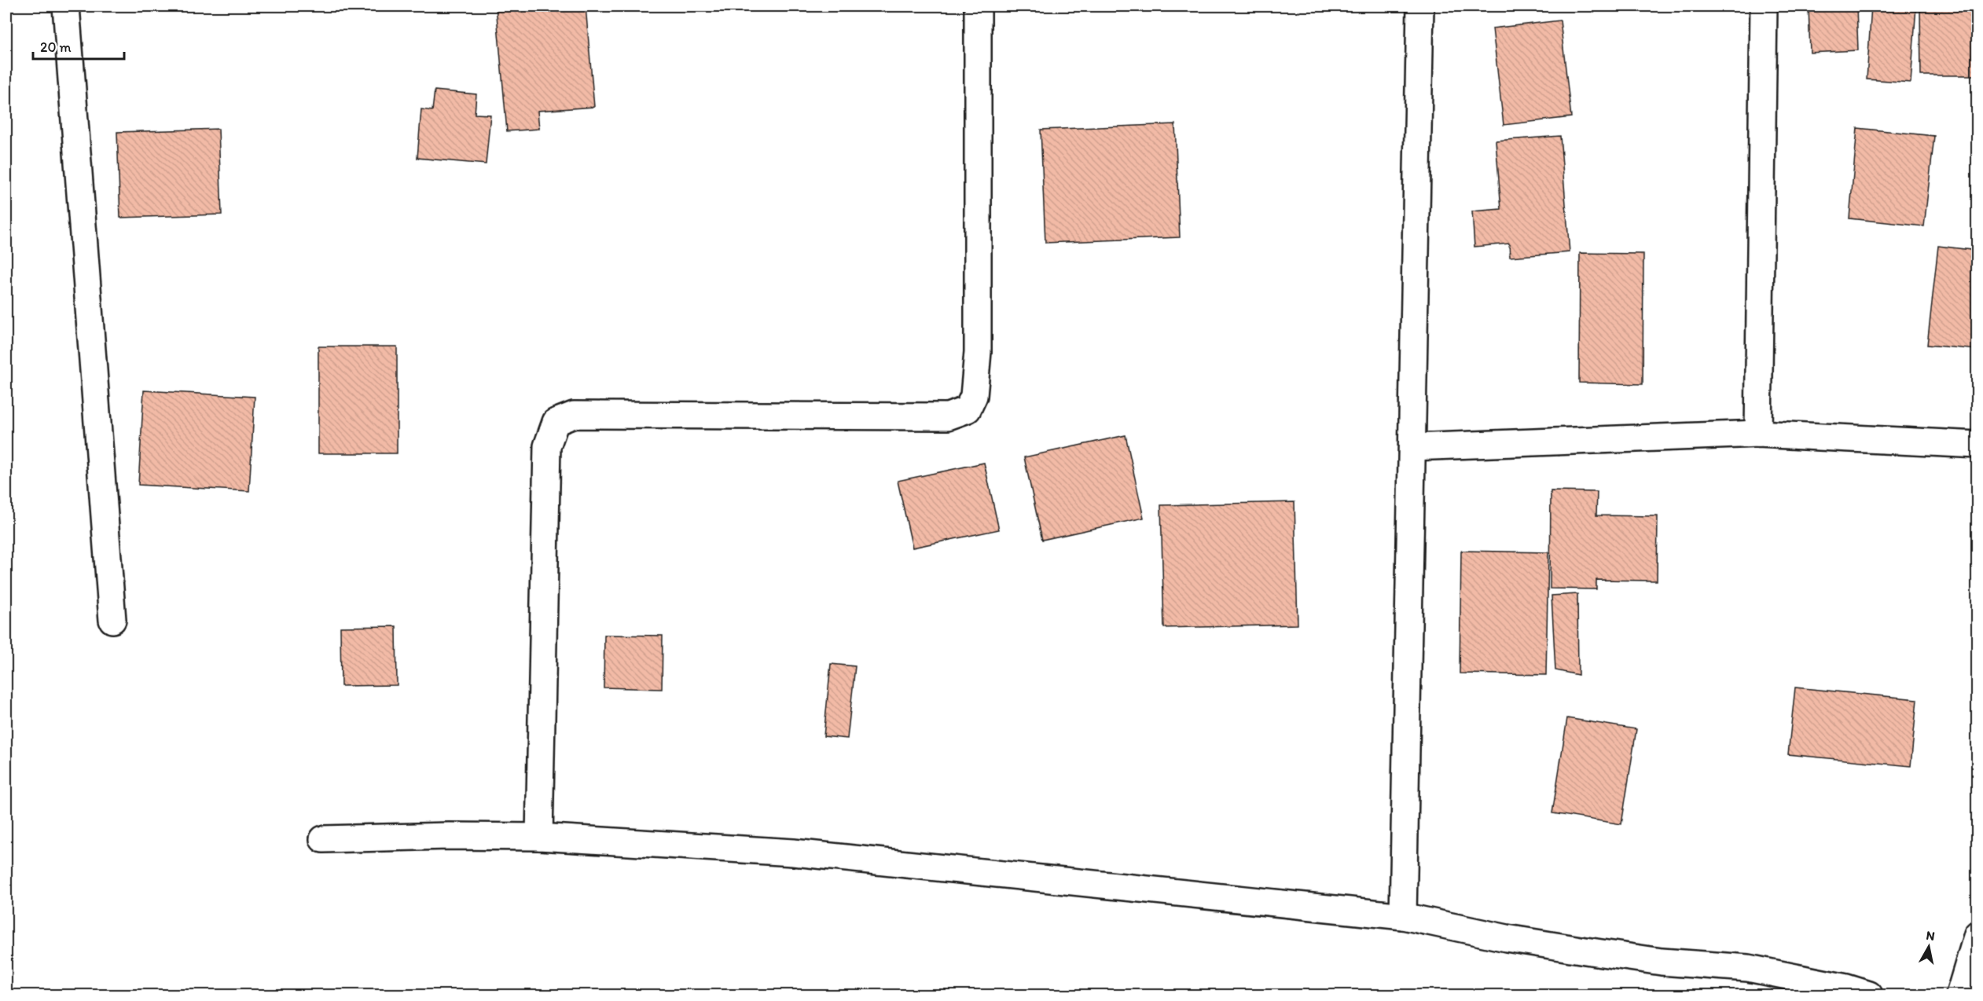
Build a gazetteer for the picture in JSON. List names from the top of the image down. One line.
{"scale_bar":"20 m","north":"top"}
